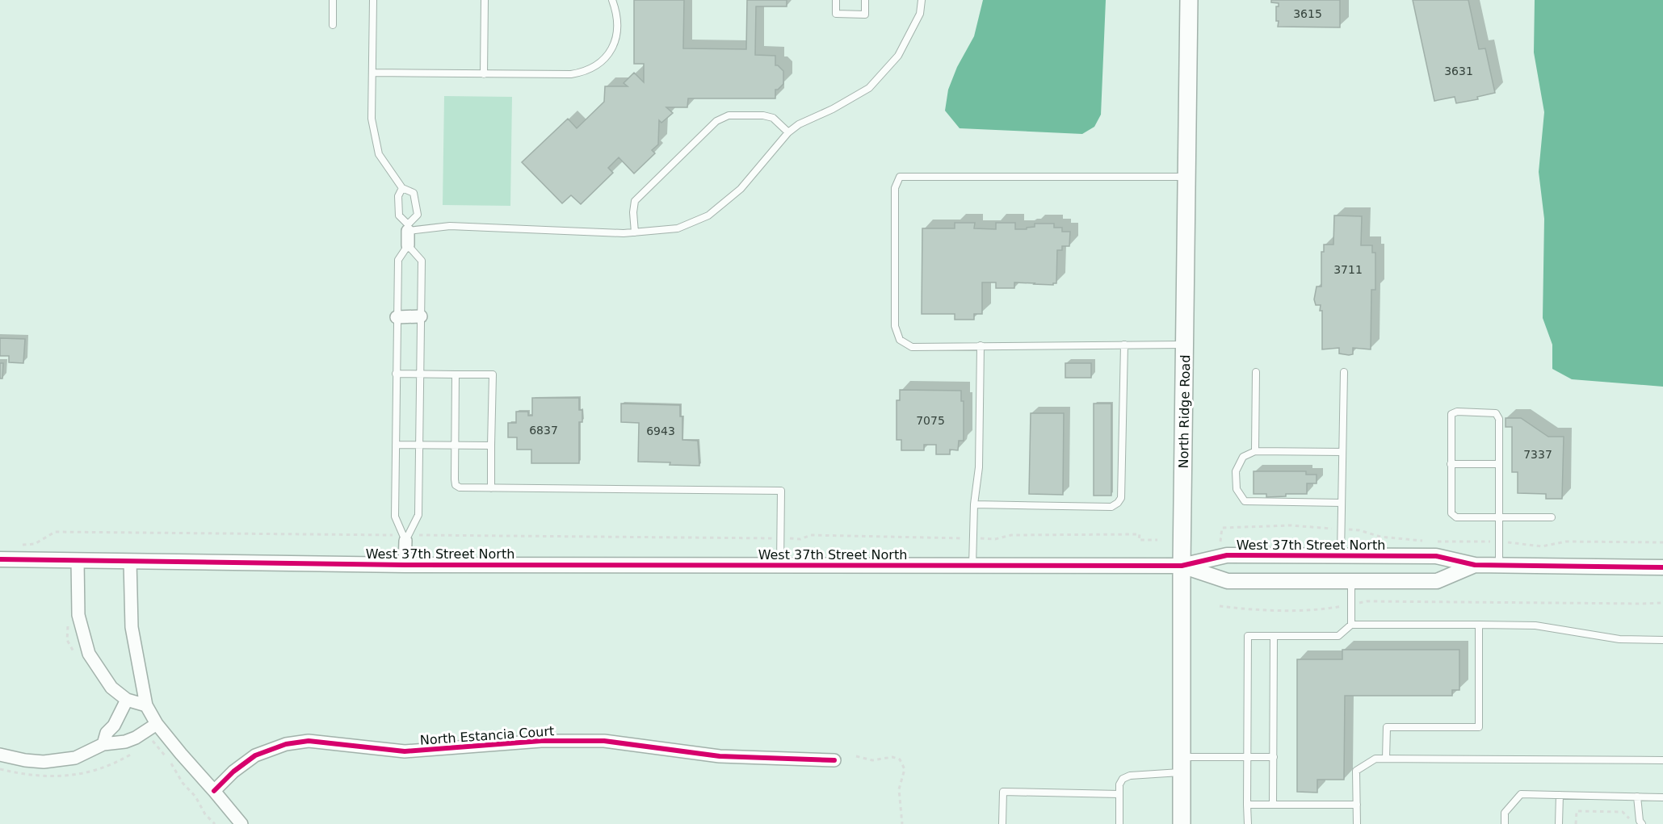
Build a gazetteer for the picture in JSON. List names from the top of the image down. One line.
{"streets":{"main road":["North Ridge Road"],"street":["West 37th Street North","North Estancia Court"]},"crossings":[["North Ridge Road","West 37th Street North"]],"house_numbers":["3615","3631","3711","7075","6837","6943","7337"]}
